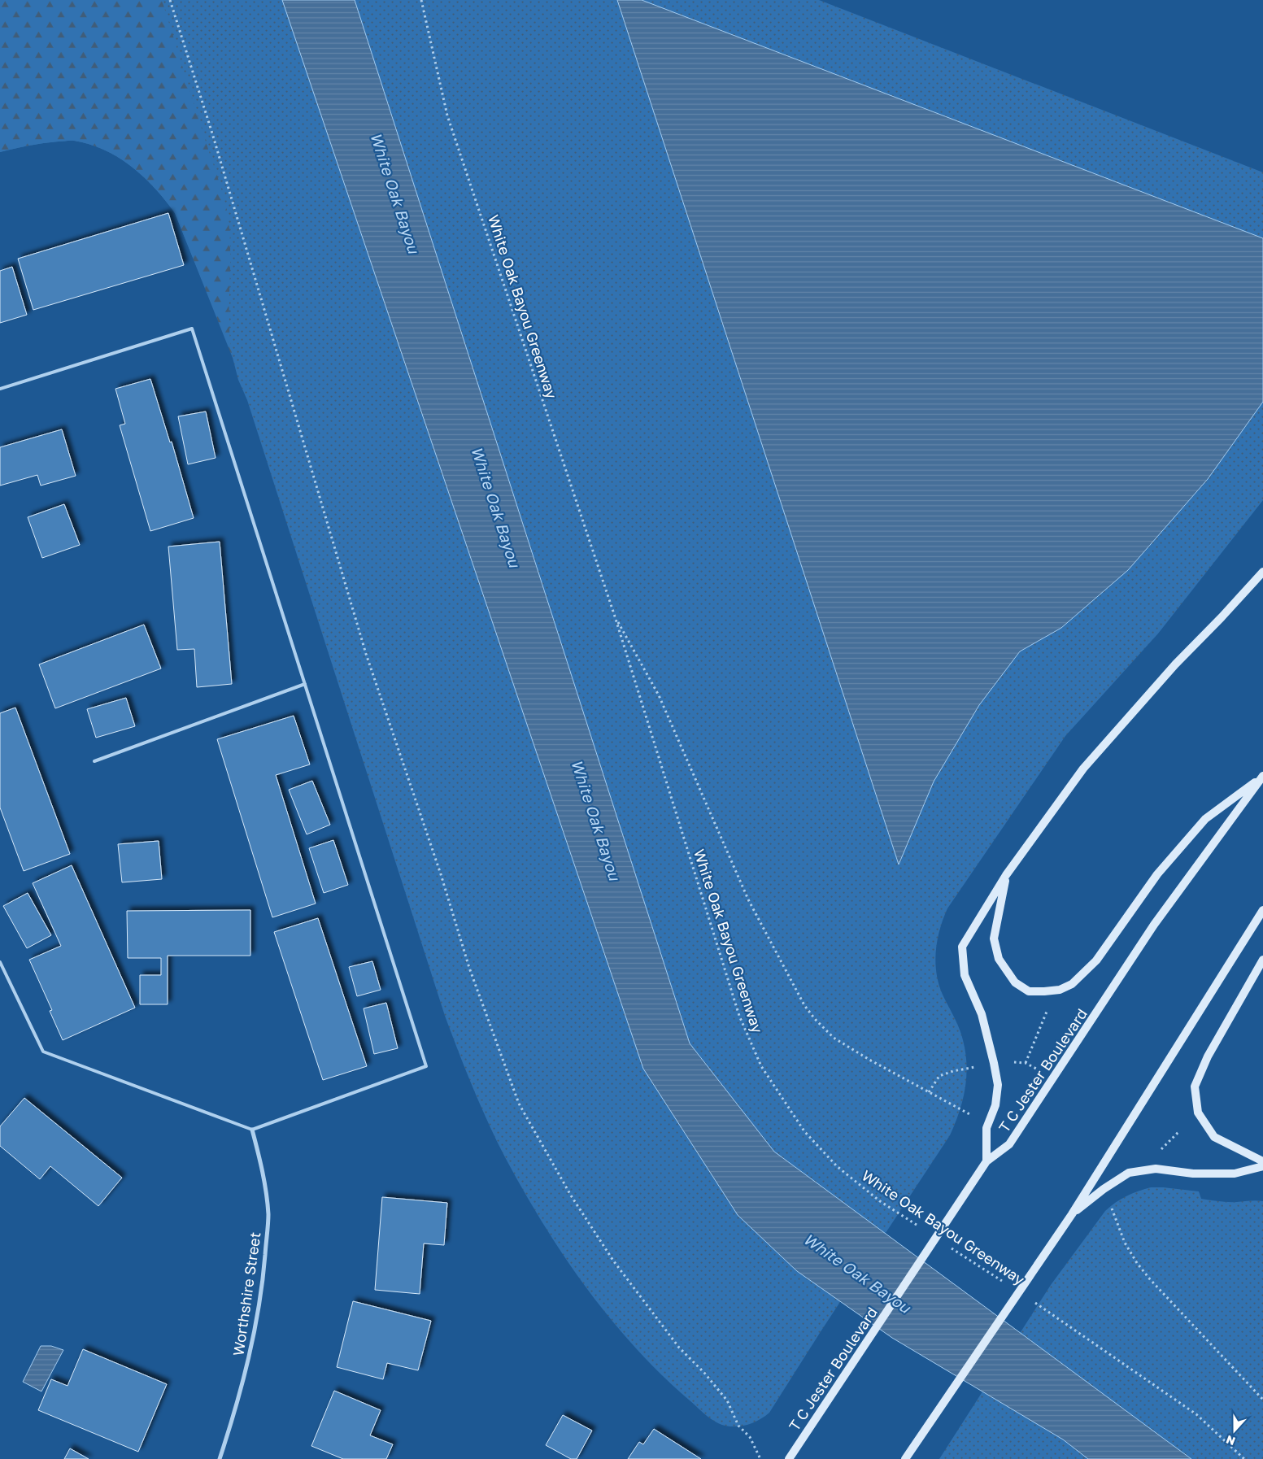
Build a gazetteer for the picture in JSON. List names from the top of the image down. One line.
{"streets":{"main road":["T C Jester Boulevard"],"street":["Worthshire Street"],"path":["White Oak Bayou Greenway"]},"water":["White Oak Bayou"],"north":"bottom"}
